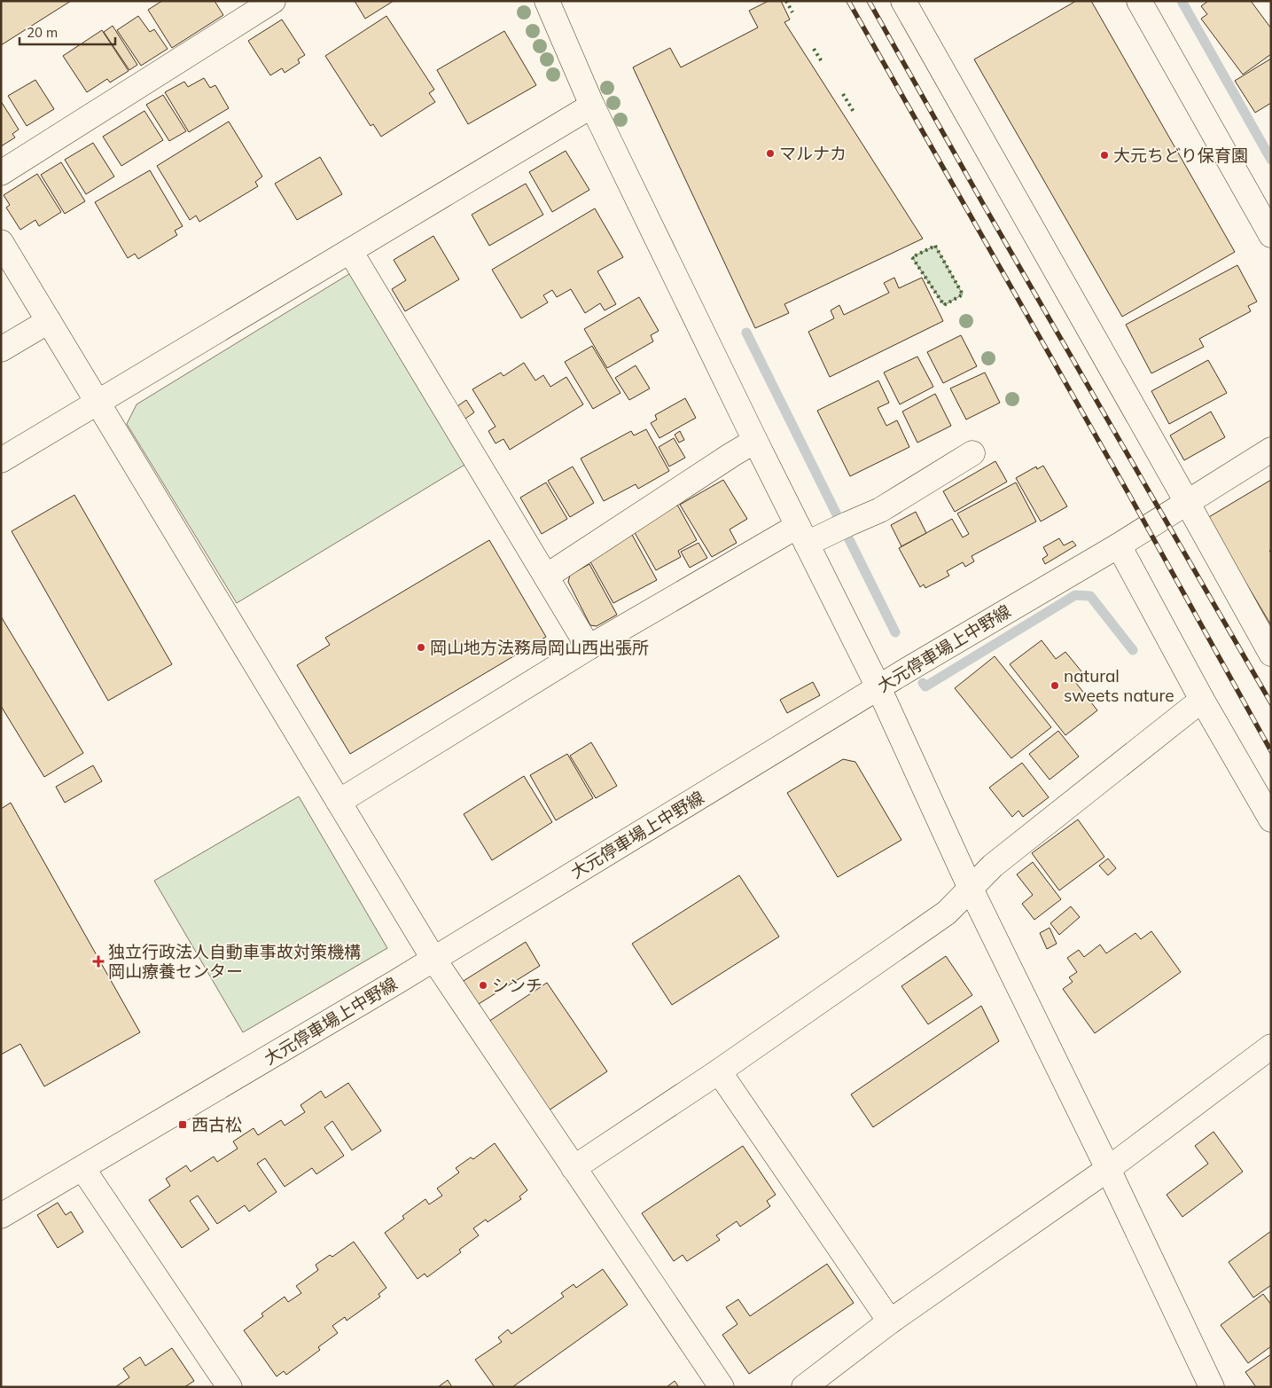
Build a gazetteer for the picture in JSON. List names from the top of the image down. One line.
{"streets":{"street":["大元停車場上中野線"]},"places":{"other":["マルナカ","大元ちどり保育園","岡山地方法務局岡山西出張所","natural sweets nature","シンチ"],"health":["独立行政法人自動車事故対策機構 岡山療養センター"],"transit":["西古松"]},"scale_bar":"20 m"}
